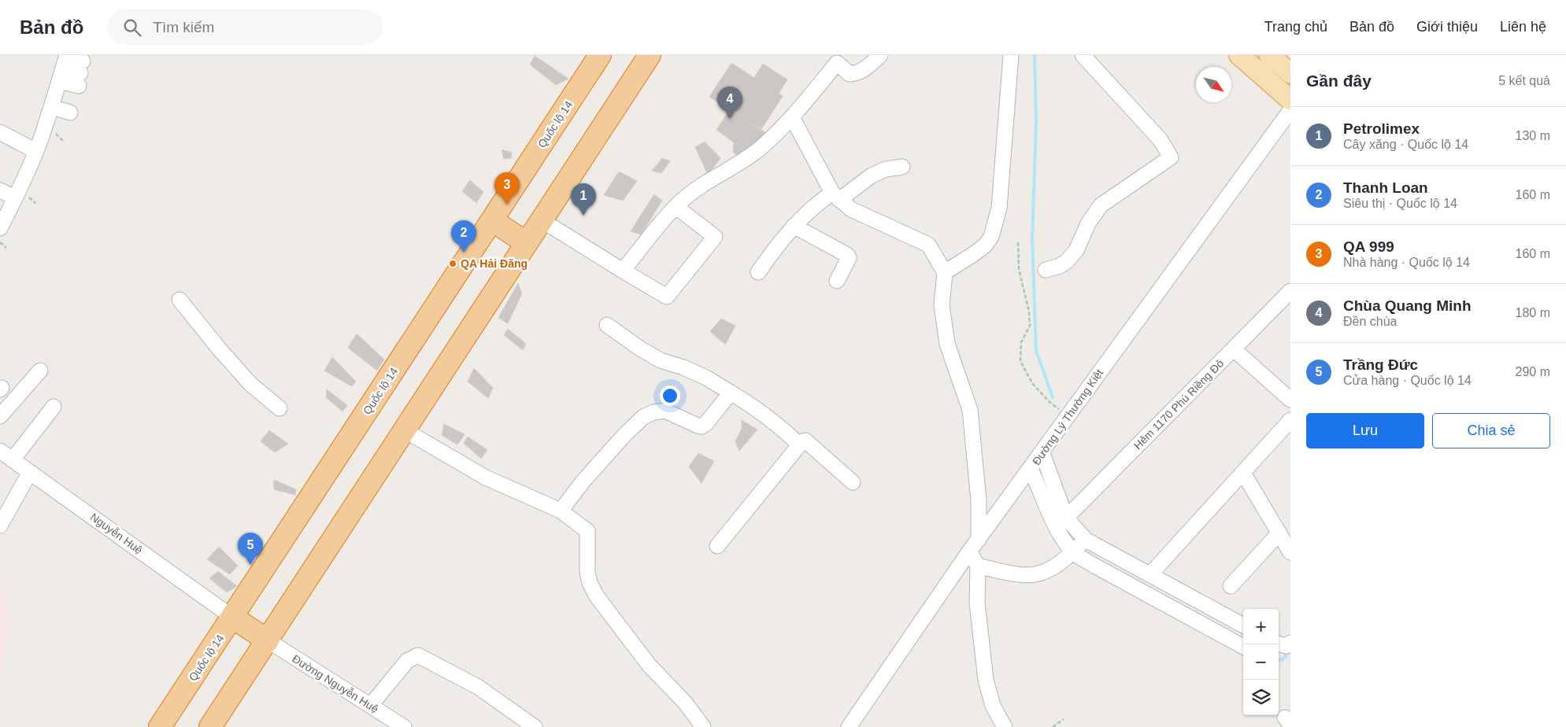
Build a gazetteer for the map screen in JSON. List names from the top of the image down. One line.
{"streets":{"highway":["Quốc lộ 14"],"street":["Hẻm 1170 Phú Riềng Đỏ","Đường Lý Thường Kiệt","Nguyễn Huệ","Đường Nguyễn Huệ"]},"crossings":[["Quốc lộ 14","Nguyễn Huệ"]],"places":["QA Hải Đăng"],"north":"bottom right","page":{"header":"Bản đồ","search":"Tìm kiếm","nav":["Trang chủ","Bản đồ","Giới thiệu","Liên hệ"],"heading":["Gần đây","5 kết quả"],"pins":["4","3","1","2","5"],"list":[{"mark":"1","name":"Petrolimex","note":"Cây xăng · Quốc lộ 14","value":"130 m"},{"mark":"2","name":"Thanh Loan","note":"Siêu thị · Quốc lộ 14","value":"160 m"},{"mark":"3","name":"QA 999","note":"Nhà hàng · Quốc lộ 14","value":"160 m"},{"mark":"4","name":"Chùa Quang Minh","note":"Đền chùa","value":"180 m"},{"mark":"5","name":"Trầng Đức","note":"Cửa hàng · Quốc lộ 14","value":"290 m"}],"buttons":["Lưu","Chia sẻ"],"map_buttons":["+","−"]}}
